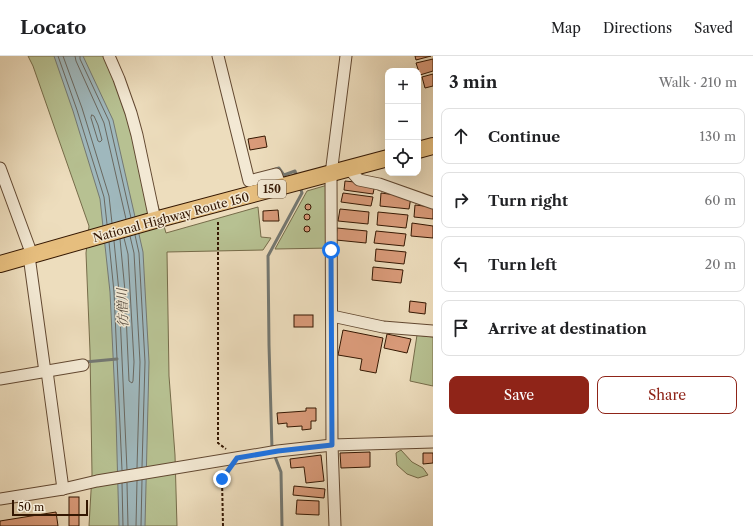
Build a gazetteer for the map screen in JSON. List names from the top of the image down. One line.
{"streets":{"highway":["150","National Highway Route 150"]},"water":["彷僧川"],"scale_bar":"50 m","page":{"header":"Locato","nav":["Map","Directions","Saved"],"heading":["3 min","Walk · 210 m"],"map_buttons":["+","−"],"list":[["Continue","130 m"],["Turn right","60 m"],["Turn left","20 m"],"Arrive at destination"],"buttons":["Save","Share"],"scale":"50 m"}}
